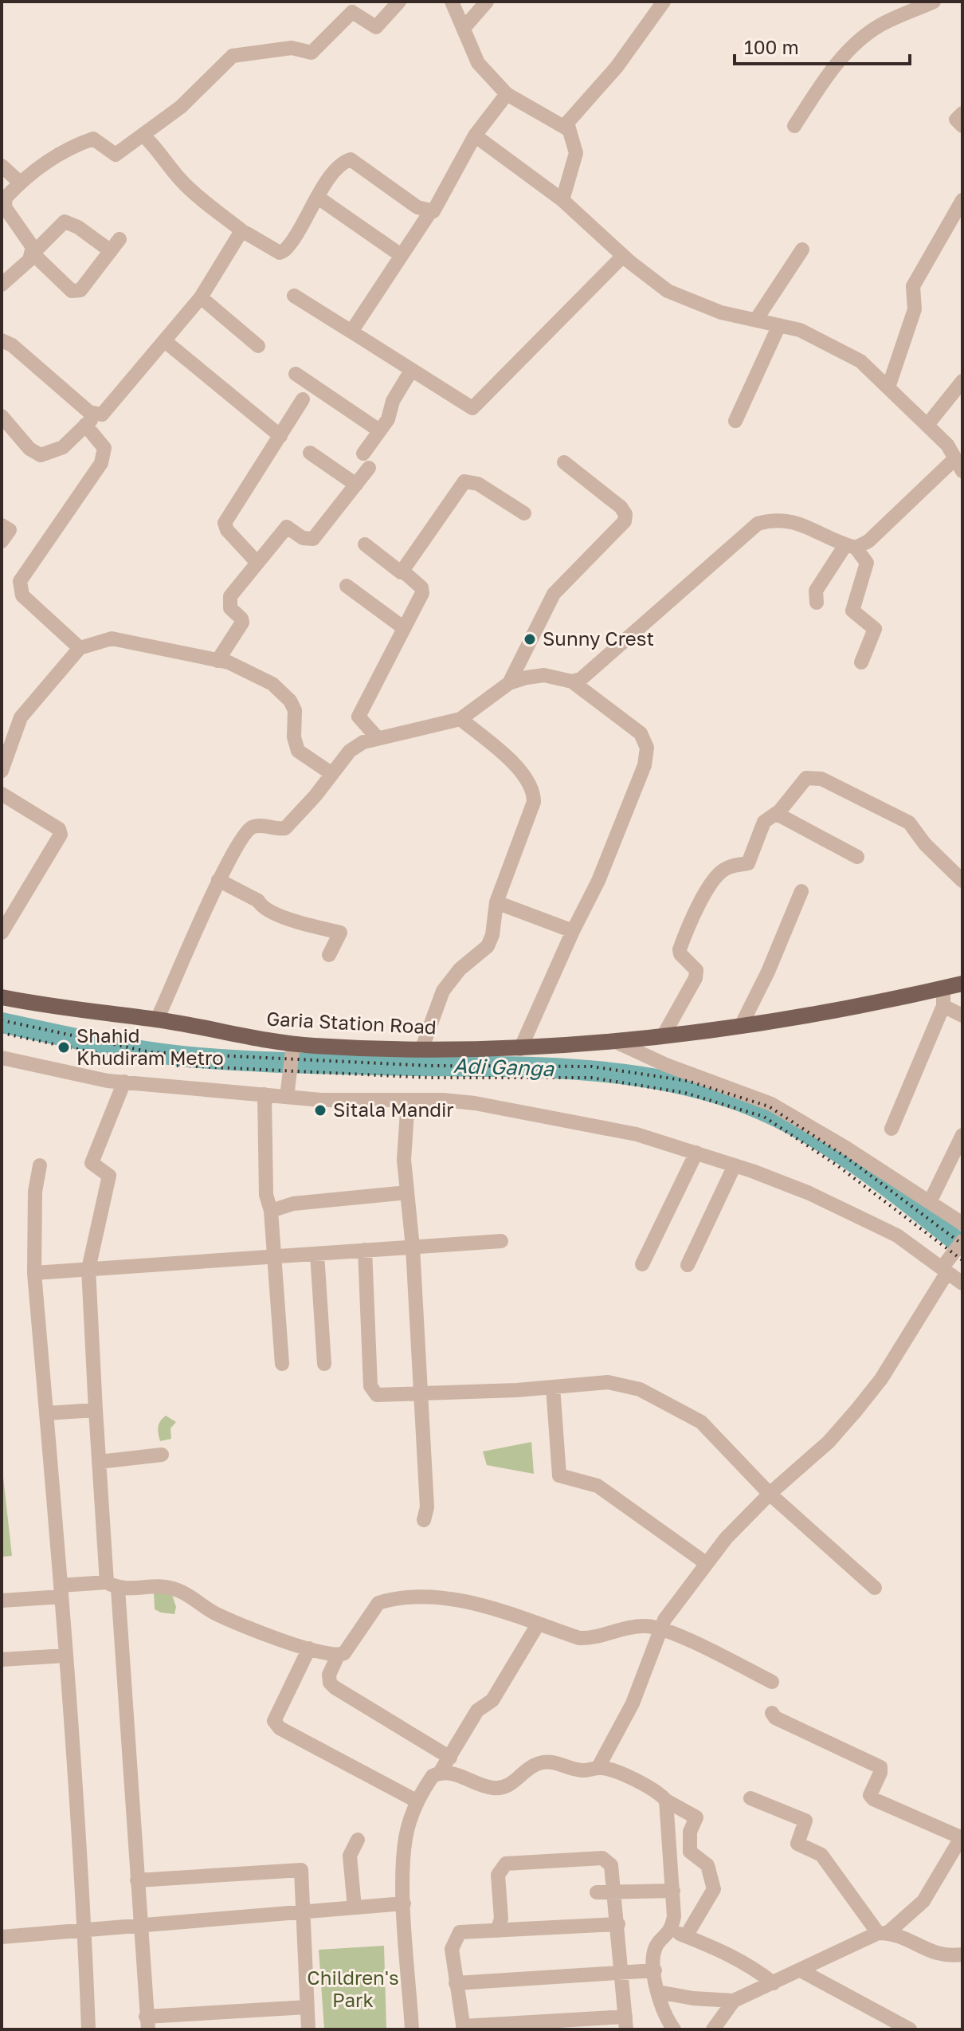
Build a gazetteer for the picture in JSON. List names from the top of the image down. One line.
{"streets":{"main road":["Garia Station Road"]},"water":["Adi Ganga"],"parks":["Children's Park"],"places":["Sunny Crest","Shahid Khudiram Metro","Sitala Mandir"],"scale_bar":"100 m"}
